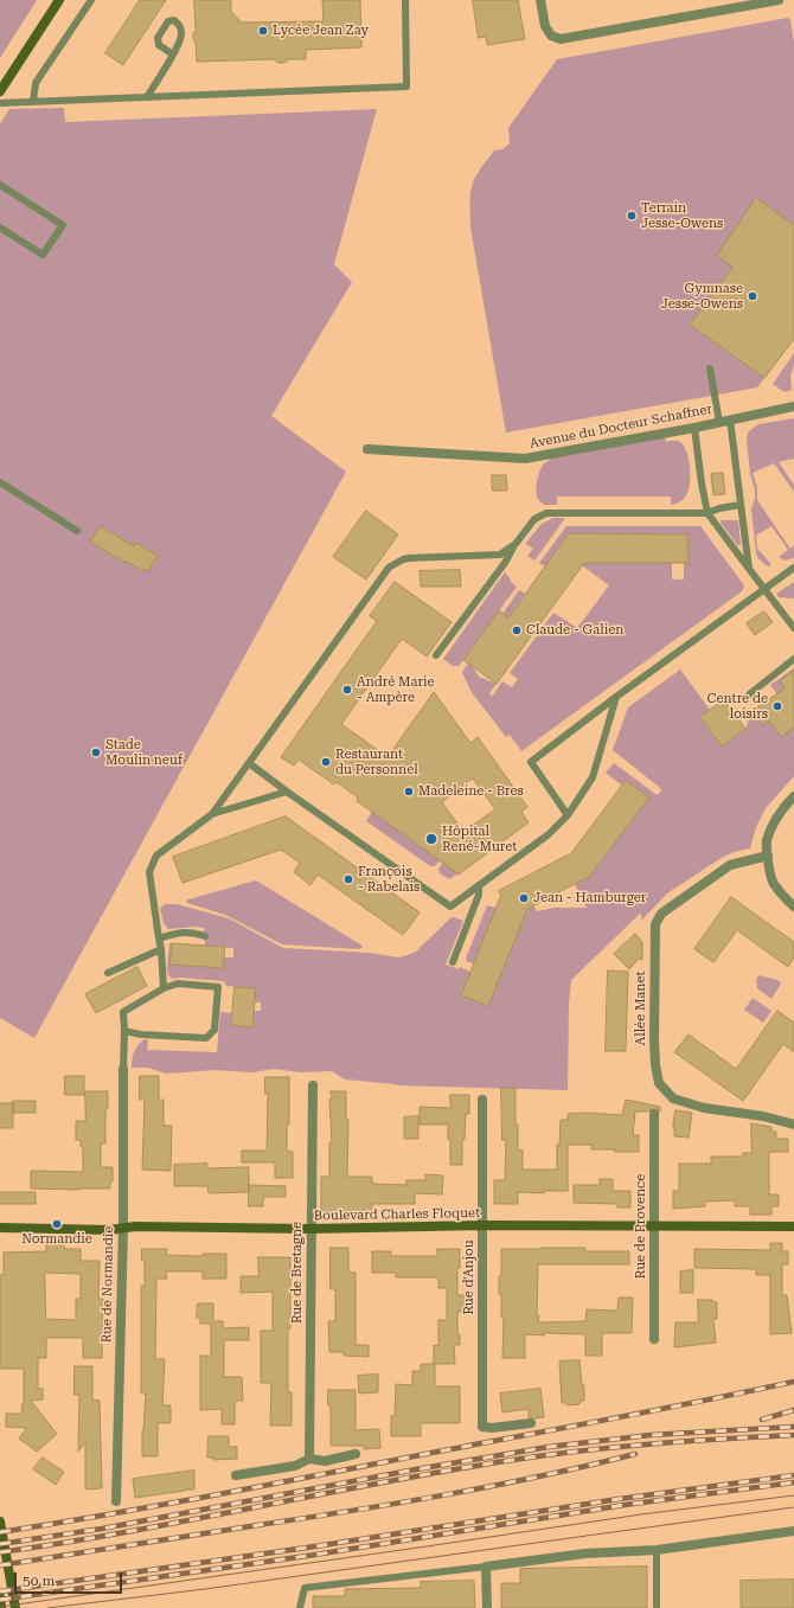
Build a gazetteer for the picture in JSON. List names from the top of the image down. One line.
{"streets":{"street":["Avenue du Docteur Schaffner","Allée Manet","Boulevard Charles Floquet","Rue de Provence","Rue de Bretagne","Rue d'Anjou","Rue de Normandie"]},"crossings":[["Boulevard Charles Floquet","Rue de Provence"],["Boulevard Charles Floquet","Rue de Bretagne"],["Boulevard Charles Floquet","Rue d'Anjou"],["Boulevard Charles Floquet","Rue de Normandie"]],"places":["Lycée Jean Zay","Terrain Jesse-Owens","Gymnase Jesse-Owens","Claude - Galien","André Marie - Ampère","Centre de loisirs","Stade Moulin neuf","Restaurant du Personnel","Madeleine - Bres","Hôpital René-Muret","François - Rabelais","Jean - Hamburger","Normandie"],"scale_bar":"50 m"}
